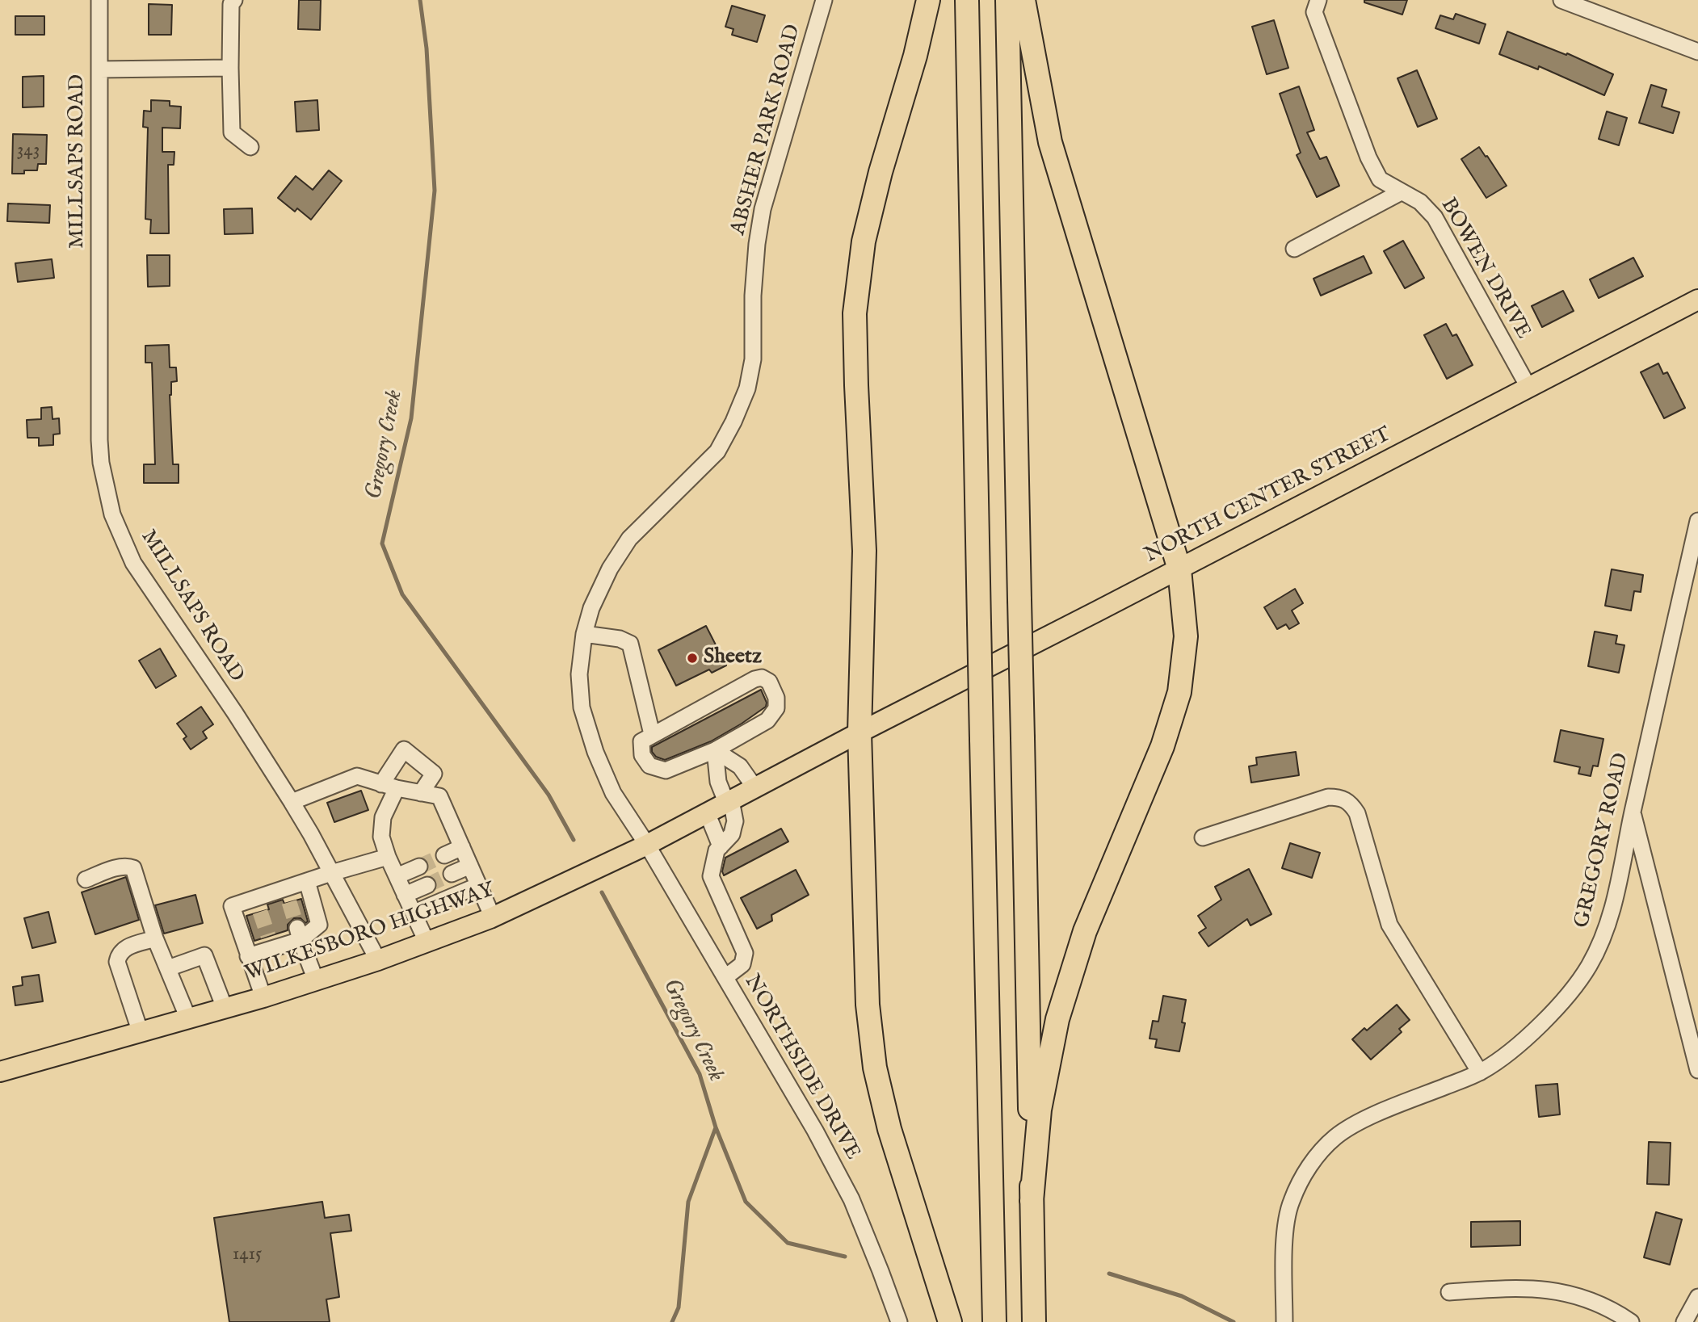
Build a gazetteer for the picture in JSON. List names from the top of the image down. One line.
{"streets":{"main road":["NORTH CENTER STREET","WILKESBORO HIGHWAY"],"street":["ABSHER PARK ROAD","MILLSAPS ROAD","BOWEN DRIVE","GREGORY ROAD","NORTHSIDE DRIVE"]},"crossings":[["ABSHER PARK ROAD","WILKESBORO HIGHWAY"],["ABSHER PARK ROAD","NORTHSIDE DRIVE"],["MILLSAPS ROAD","WILKESBORO HIGHWAY"],["BOWEN DRIVE","NORTH CENTER STREET"],["NORTH CENTER STREET","WILKESBORO HIGHWAY"],["WILKESBORO HIGHWAY","NORTHSIDE DRIVE"]],"water":["Gregory Creek"],"places":["Sheetz"],"house_numbers":["343","1415"]}
